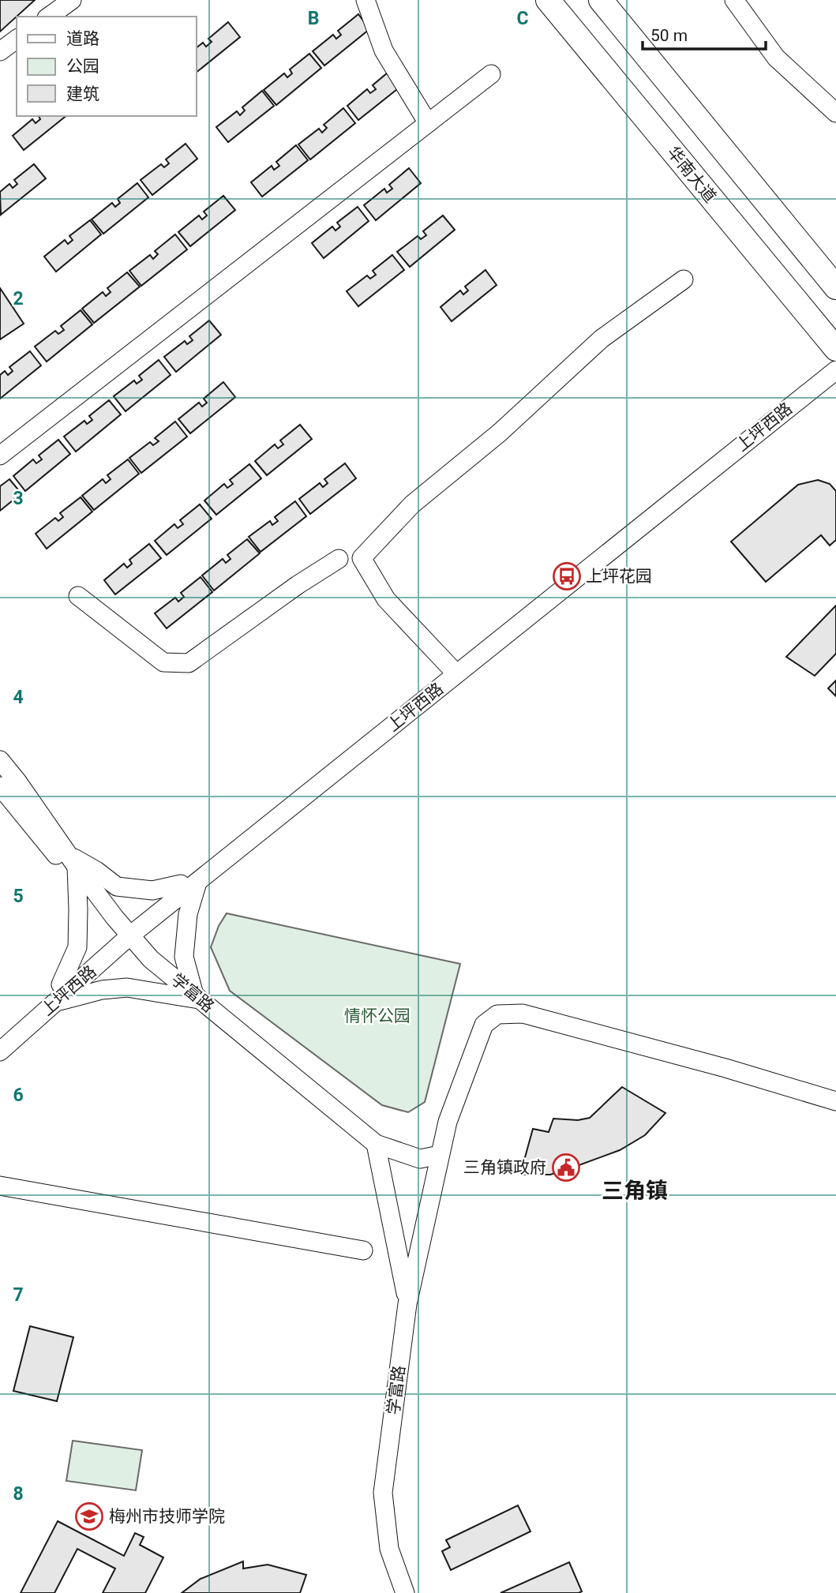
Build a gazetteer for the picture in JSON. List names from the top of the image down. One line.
{"streets":{"main road":["华南大道"],"street":["上坪西路","学富路"]},"crossings":[["上坪西路","学富路"]],"districts":["三角镇"],"parks":["情怀公园"],"places":{"bus stop":["上坪花园"],"public building":["三角镇政府"],"school or university":["梅州市技师学院"]},"legend":["道路","公园","建筑"],"scale_bar":"50 m","grid":{"columns":["B","C"],"rows":["2","3","4","5","6","7","8"]}}
